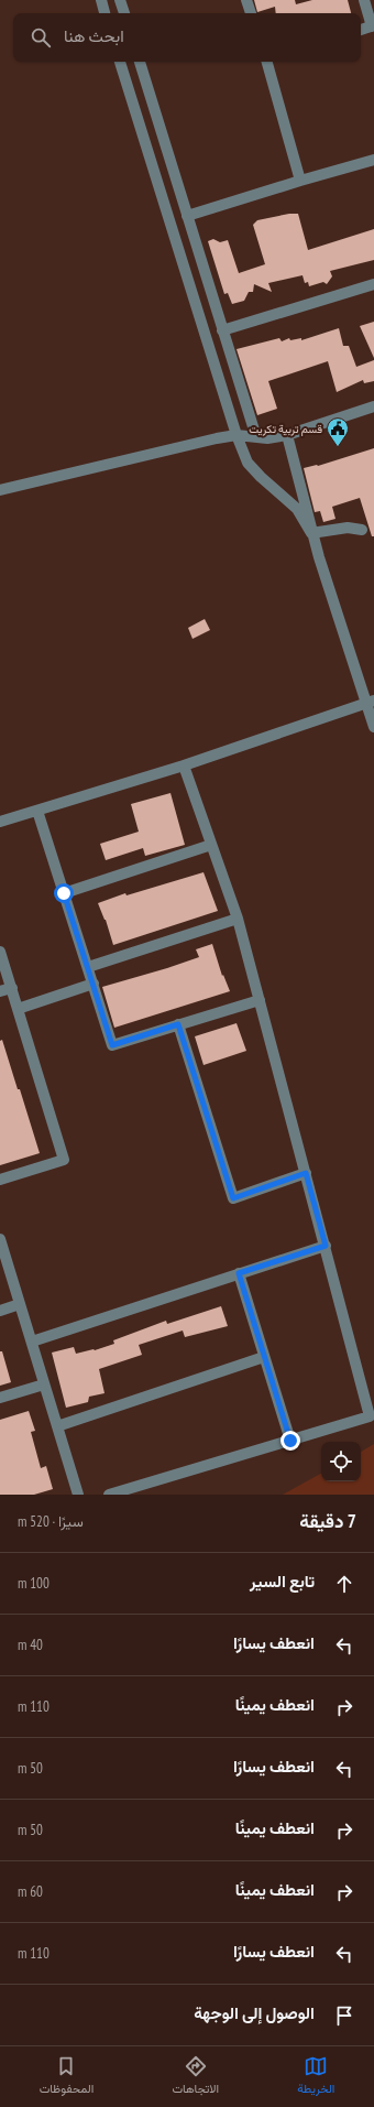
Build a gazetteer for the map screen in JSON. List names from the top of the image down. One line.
{"places":{"public building":["قسم تربية تكريت"]},"page":{"search":"ابحث هنا","heading":["7 دقيقة","سيرًا · 520 m"],"list":[["تابع السير","100 m"],["انعطف يسارًا","40 m"],["انعطف يمينًا","110 m"],["انعطف يسارًا","50 m"],["انعطف يمينًا","50 m"],["انعطف يمينًا","60 m"],["انعطف يسارًا","110 m"],"الوصول إلى الوجهة"],"nav":["الخريطة","الاتجاهات","المحفوظات"]}}
